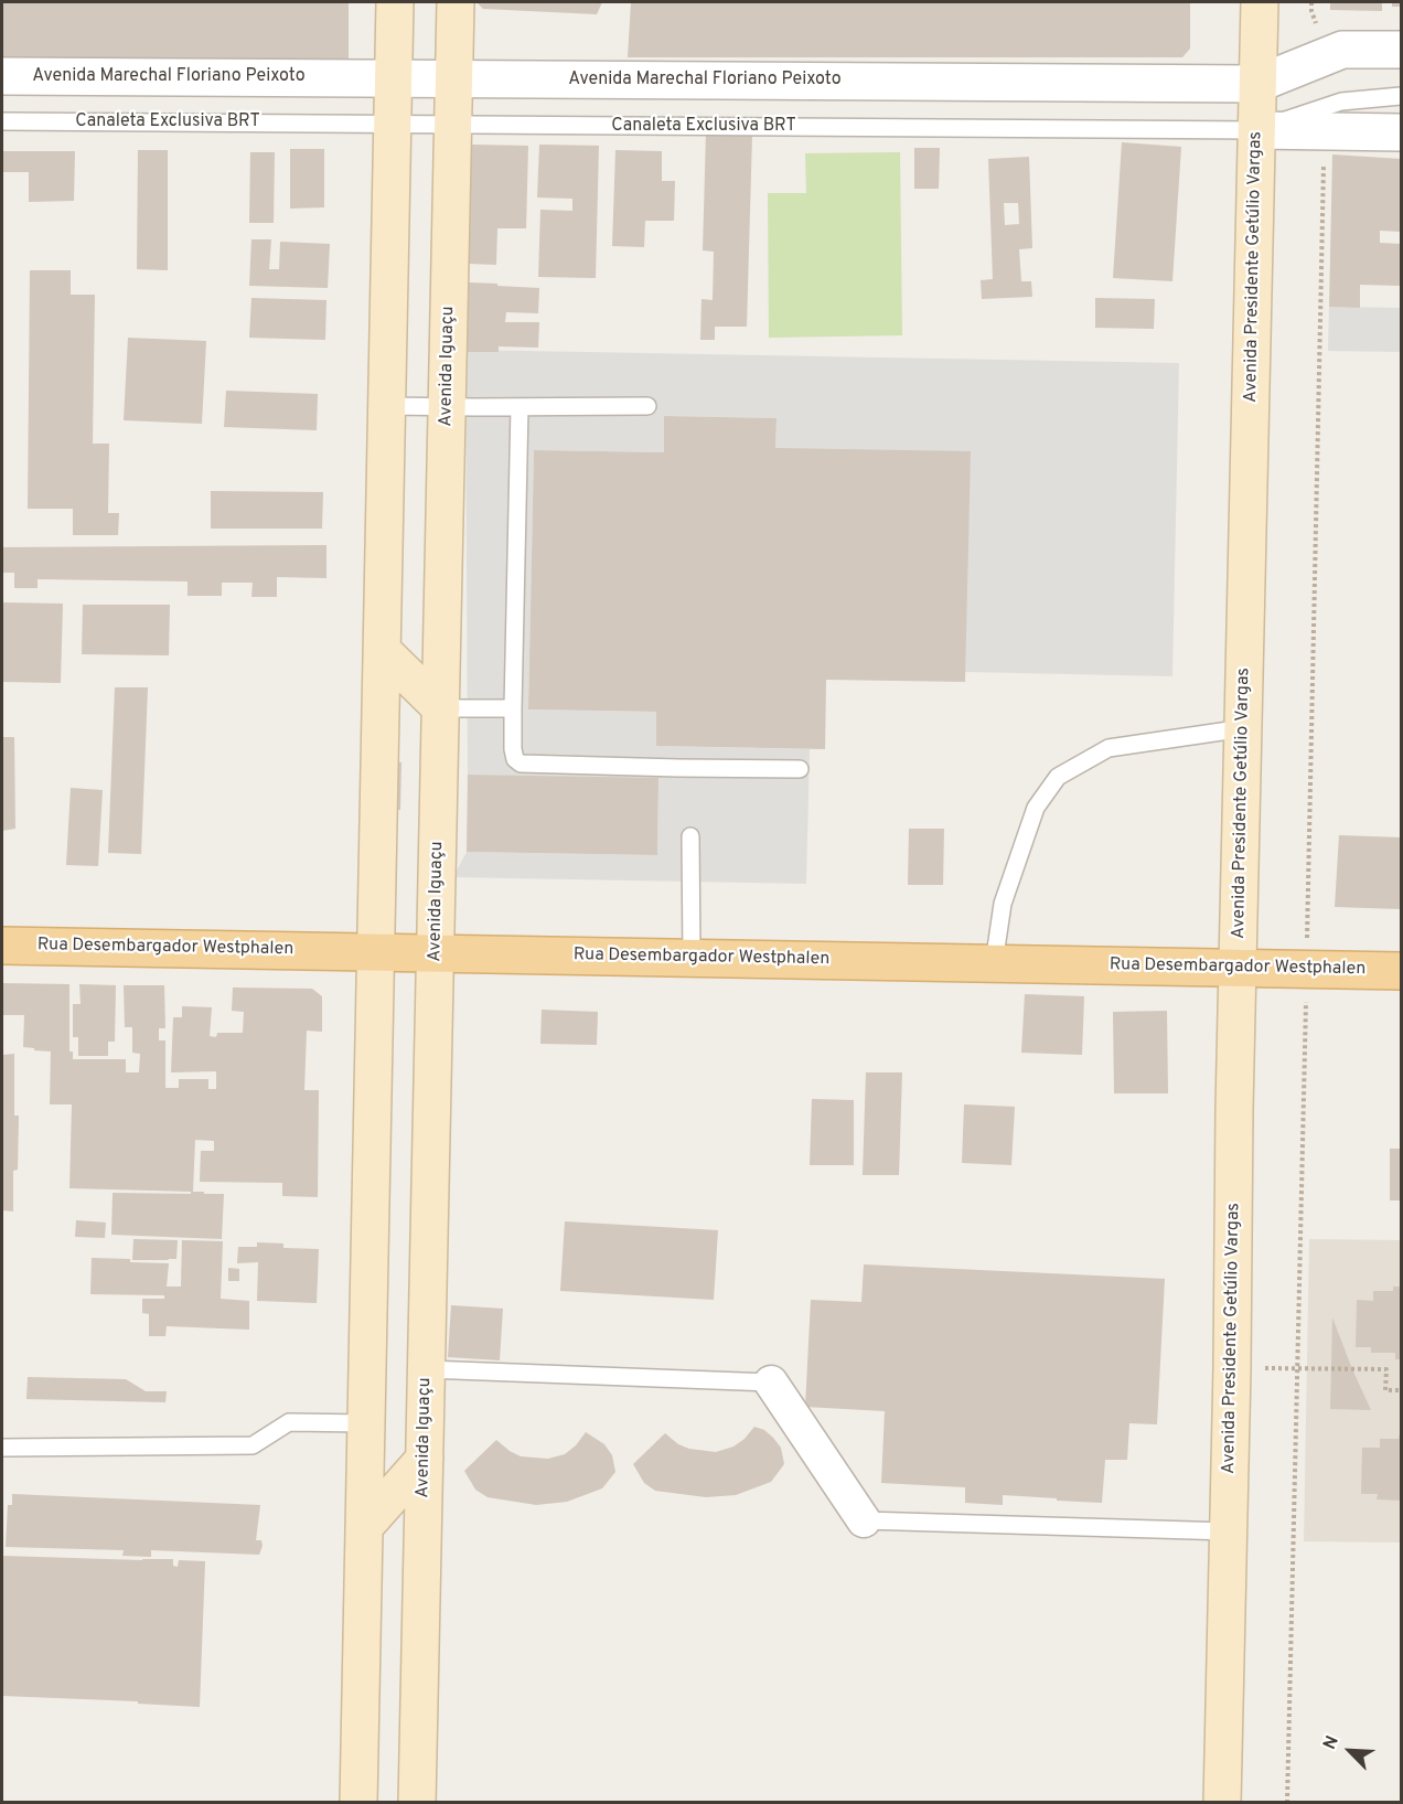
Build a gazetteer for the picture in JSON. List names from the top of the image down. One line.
{"streets":{"main road":["Avenida Presidente Getúlio Vargas","Avenida Iguaçu","Rua Desembargador Westphalen"],"street":["Avenida Marechal Floriano Peixoto"],"lane":["Canaleta Exclusiva BRT"]},"crossings":[["Avenida Marechal Floriano Peixoto","Avenida Presidente Getúlio Vargas"],["Avenida Marechal Floriano Peixoto","Avenida Iguaçu"],["Canaleta Exclusiva BRT","Avenida Presidente Getúlio Vargas"],["Canaleta Exclusiva BRT","Avenida Iguaçu"],["Avenida Presidente Getúlio Vargas","Rua Desembargador Westphalen"],["Avenida Iguaçu","Rua Desembargador Westphalen"]],"north":"top left"}
